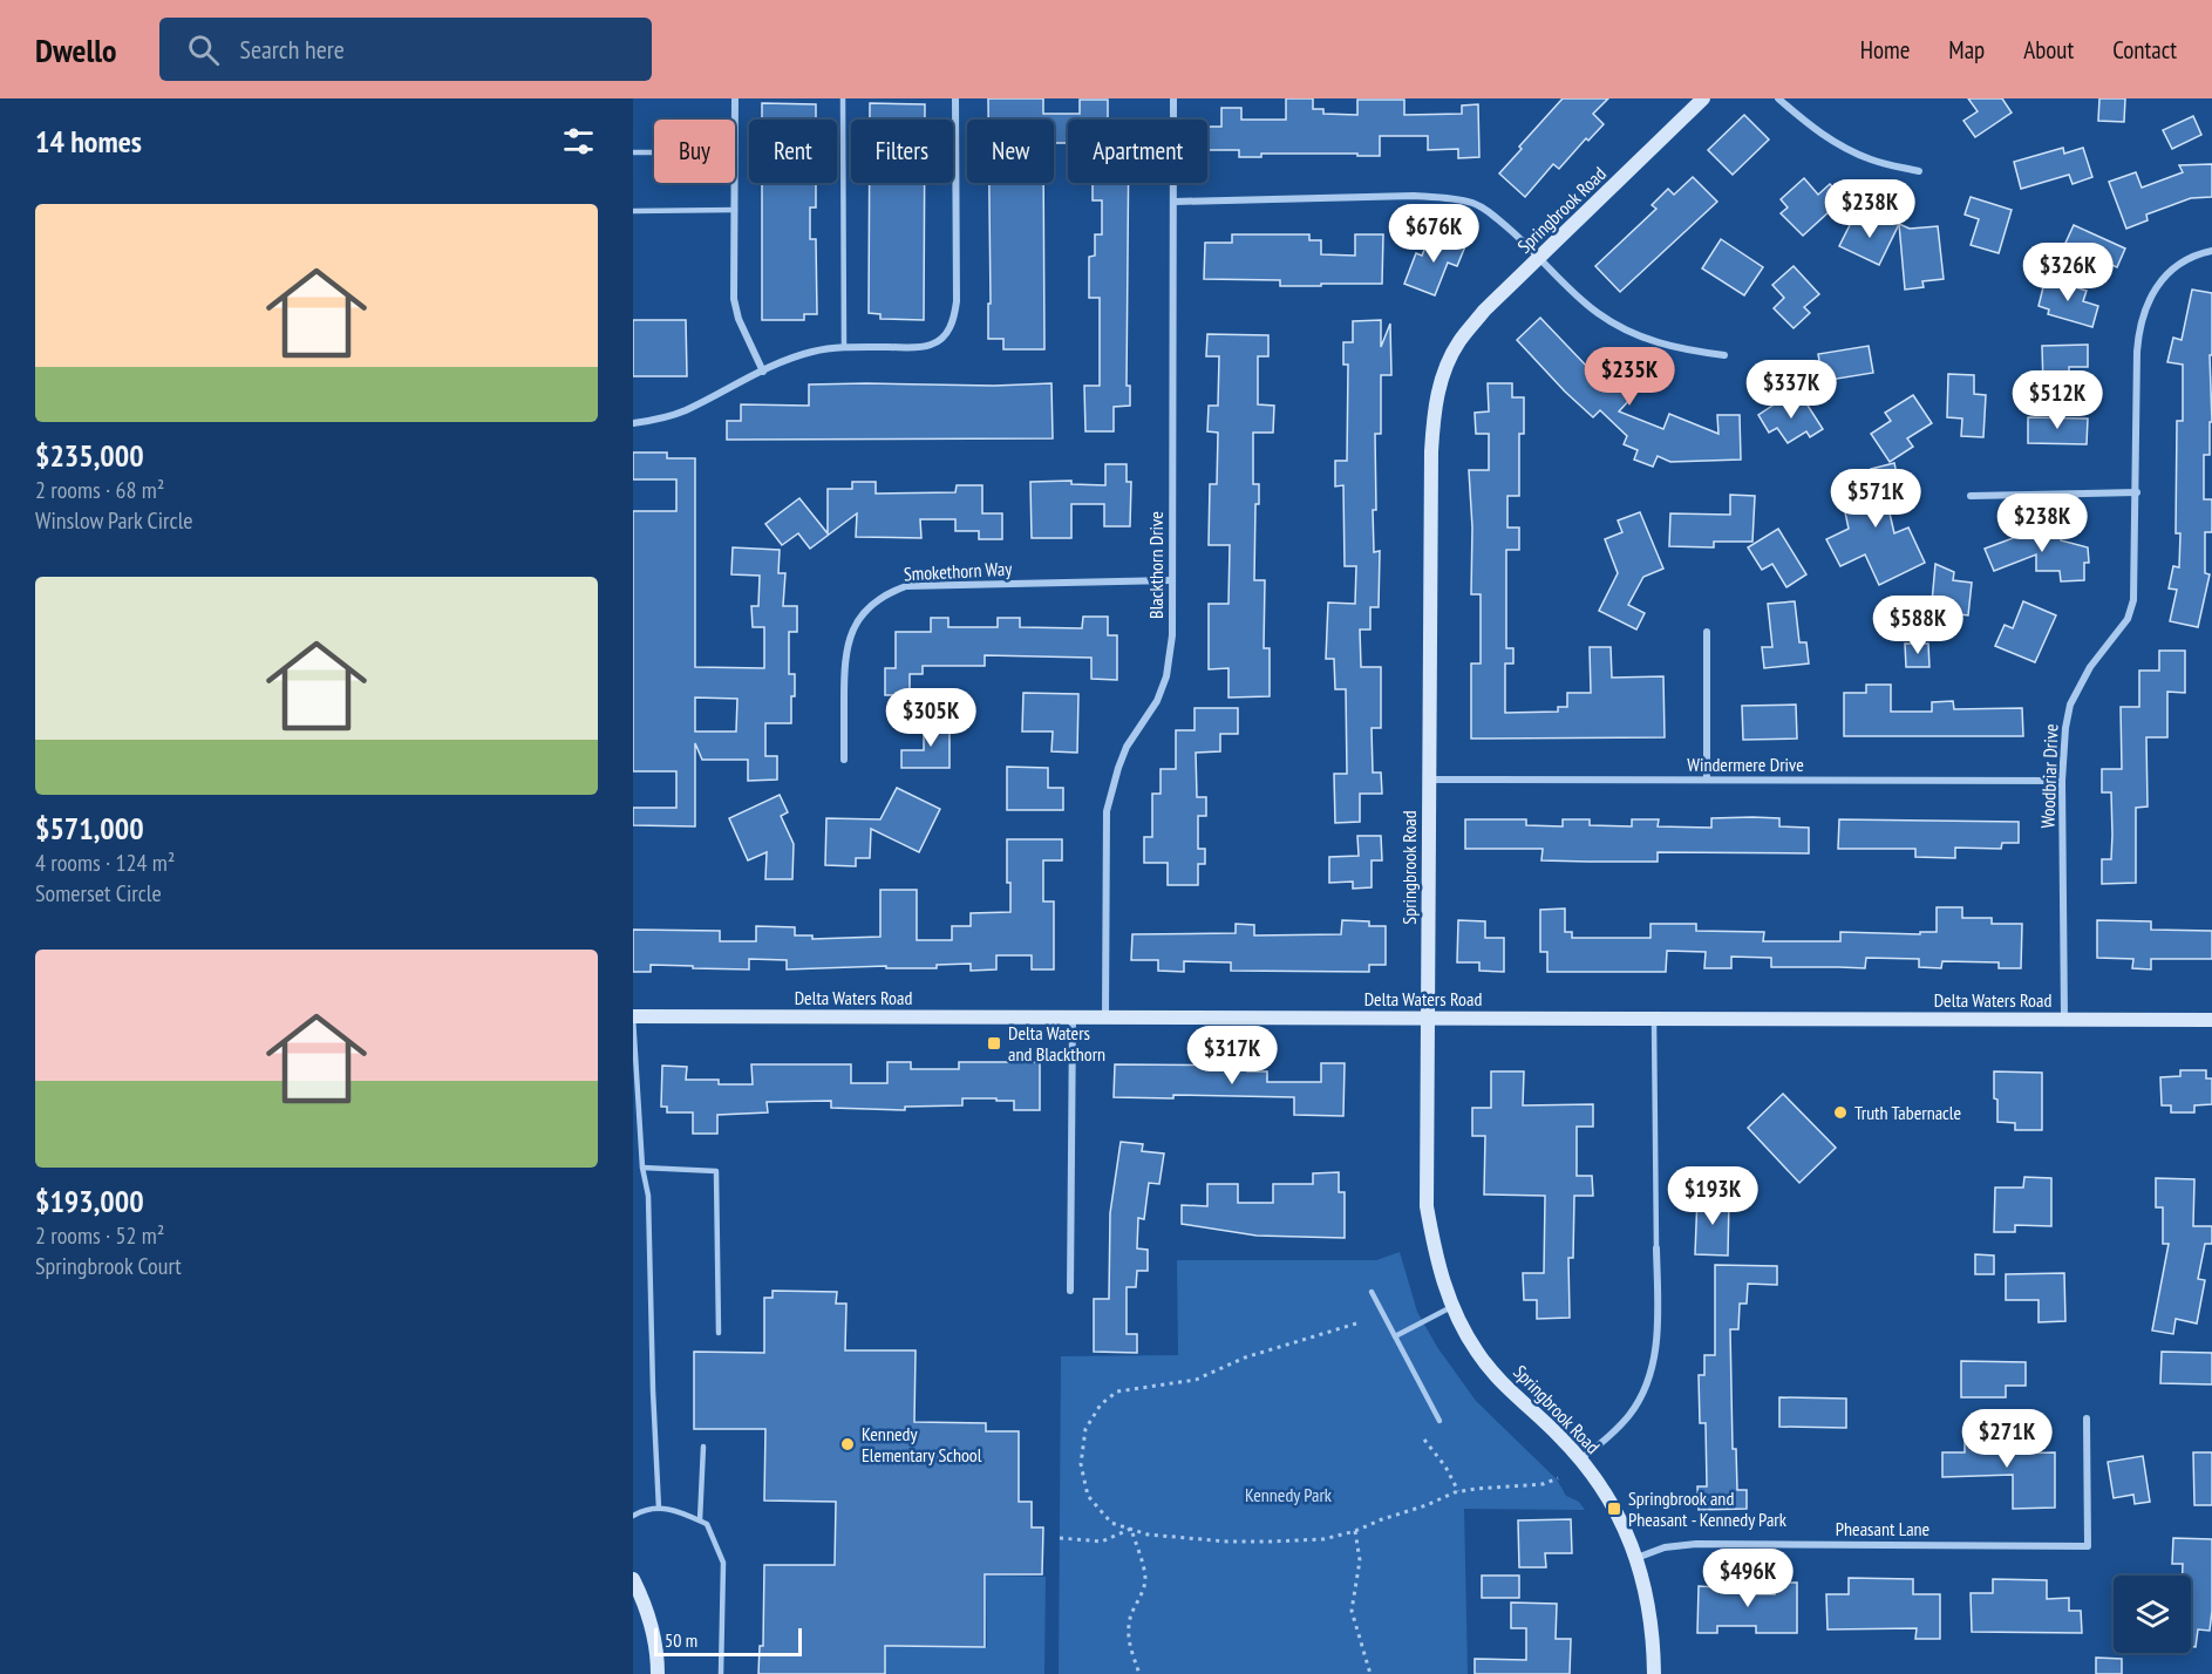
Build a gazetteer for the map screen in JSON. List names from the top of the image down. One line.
{"streets":{"street":["Springbrook Road","Blackthorn Drive","Smokethorn Way","Windermere Drive","Woodbriar Drive","Delta Waters Road","Pheasant Lane"]},"crossings":[["Springbrook Road","Windermere Drive"],["Springbrook Road","Delta Waters Road"],["Springbrook Road","Pheasant Lane"],["Blackthorn Drive","Smokethorn Way"],["Blackthorn Drive","Delta Waters Road"],["Windermere Drive","Woodbriar Drive"],["Woodbriar Drive","Delta Waters Road"]],"parks":["Kennedy Park"],"places":{"transit":["Delta Waters and Blackthorn","Springbrook and Pheasant - Kennedy Park"],"other":["Truth Tabernacle","Kennedy Elementary School"]},"scale_bar":"50 m","page":{"header":"Dwello","search":"Search here","nav":["Home","Map","About","Contact"],"heading":"14 homes","chip":["Buy","Rent","Filters","New","Apartment"],"price":["$238K","$676K","$326K","$235K","$337K","$512K","$571K","$238K","$588K","$305K","$317K","$193K","$271K","$496K"],"list":[{"name":"$235,000","note":"2 rooms · 68 m² · Winslow Park Circle"},{"name":"$571,000","note":"4 rooms · 124 m² · Somerset Circle"},{"name":"$193,000","note":"2 rooms · 52 m² · Springbrook Court"}],"scale":"50 m"}}
